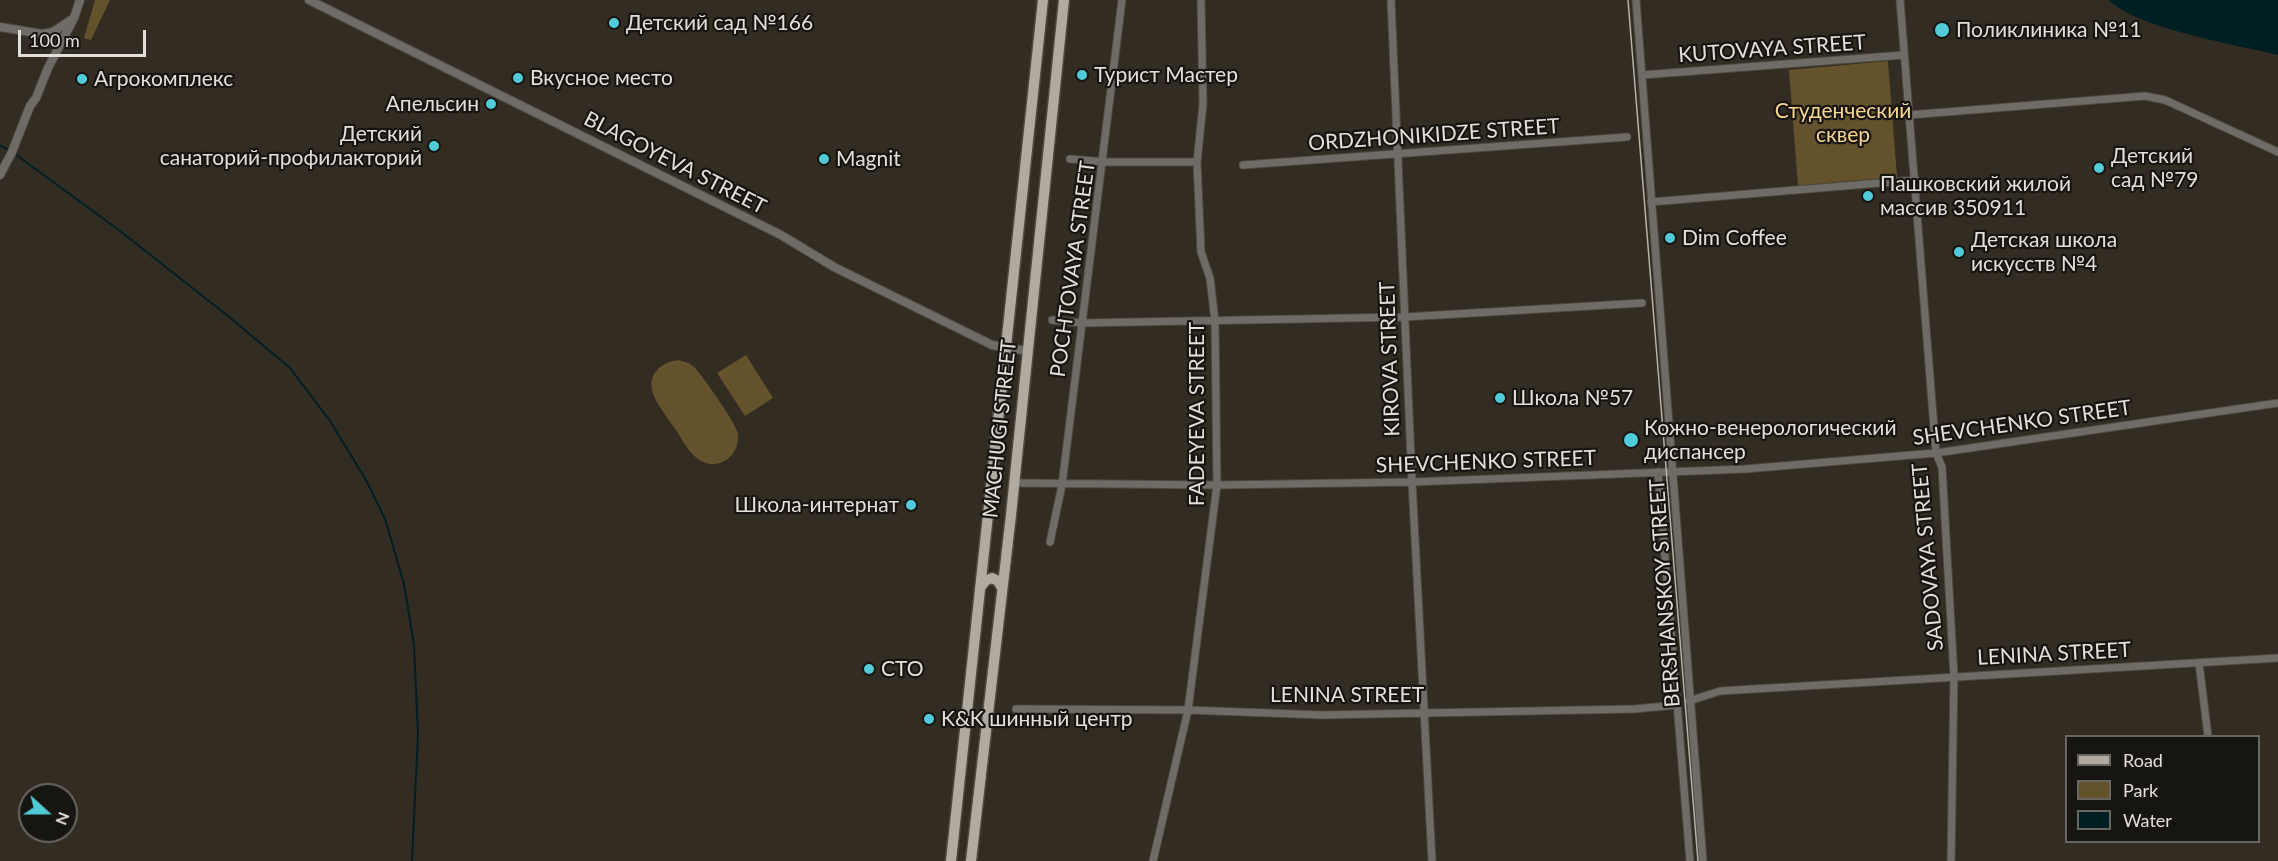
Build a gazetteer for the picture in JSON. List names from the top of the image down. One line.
{"streets":{"main road":["MACHUGI STREET"],"street":["KUTOVAYA STREET","ORDZHONIKIDZE STREET","BLAGOYEVA STREET","POCHTOVAYA STREET","KIROVA STREET","FADEYEVA STREET","SHEVCHENKO STREET","SADOVAYA STREET","BERSHANSKOY STREET","LENINA STREET"]},"crossings":[["KUTOVAYA STREET","SADOVAYA STREET"],["KUTOVAYA STREET","BERSHANSKOY STREET"],["ORDZHONIKIDZE STREET","KIROVA STREET"],["BLAGOYEVA STREET","MACHUGI STREET"],["POCHTOVAYA STREET","SHEVCHENKO STREET"],["KIROVA STREET","SHEVCHENKO STREET"],["KIROVA STREET","LENINA STREET"],["FADEYEVA STREET","SHEVCHENKO STREET"],["FADEYEVA STREET","LENINA STREET"],["SHEVCHENKO STREET","MACHUGI STREET"],["SHEVCHENKO STREET","SADOVAYA STREET"],["SHEVCHENKO STREET","BERSHANSKOY STREET"],["SADOVAYA STREET","LENINA STREET"],["BERSHANSKOY STREET","LENINA STREET"]],"parks":["Студенческий сквер"],"places":["Детский сад №166","Поликлиника №11","Турист Мастер","Вкусное место","Агрокомплекс","Апельсин","Детский санаторий-профилакторий","Magnit","Детский сад №79","Пашковский жилой массив 350911","Dim Coffee","Детская школа искусств №4","Школа №57","Кожно-венерологический диспансер","Школа-интернат","СТО","K&K шинный центр"],"legend":["Road","Park","Water"],"scale_bar":"100 m","north":"right"}
